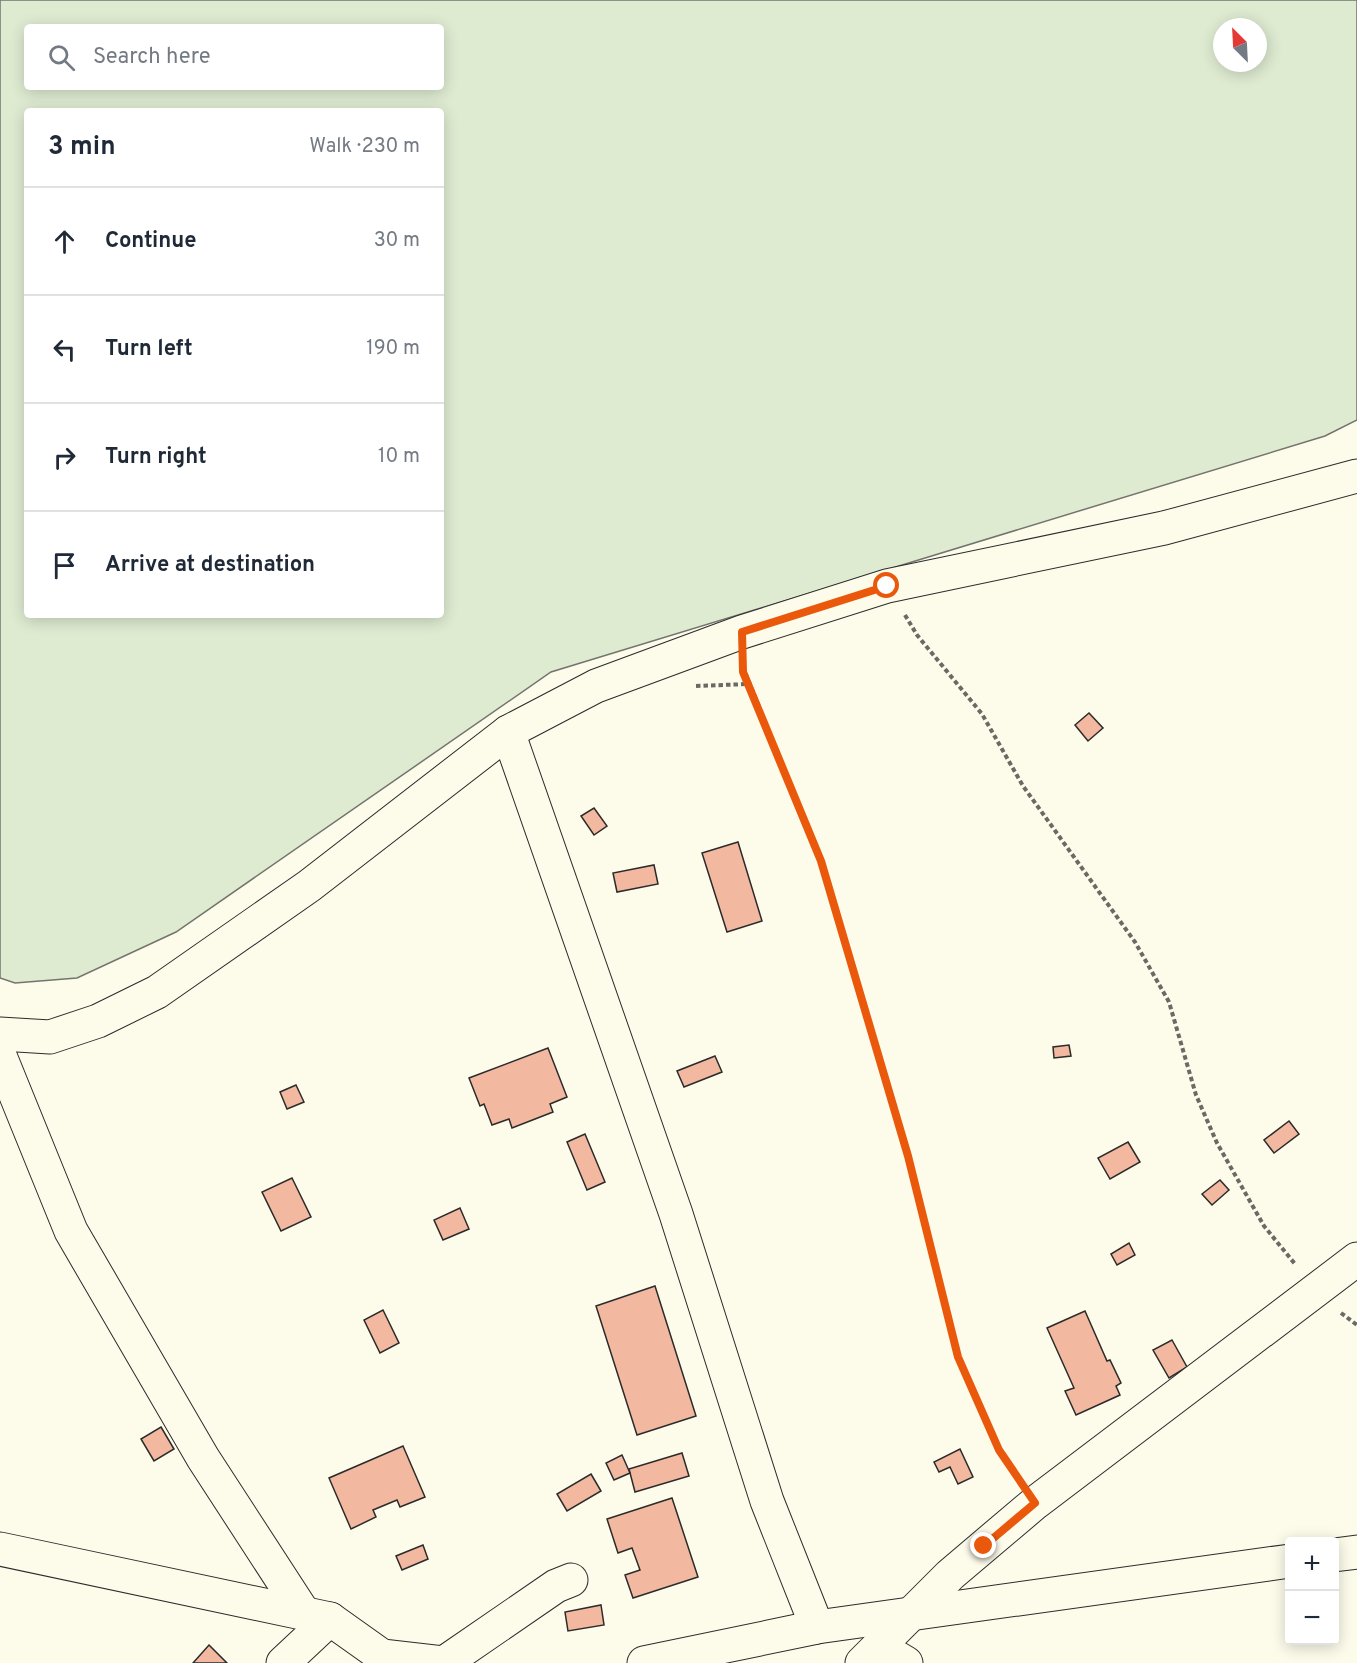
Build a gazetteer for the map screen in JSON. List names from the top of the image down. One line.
{"north":"top left","page":{"search":"Search here","heading":["3 min","Walk · 230 m"],"list":[["Continue","30 m"],["Turn left","190 m"],["Turn right","10 m"],"Arrive at destination"],"map_buttons":["+","−"]}}
